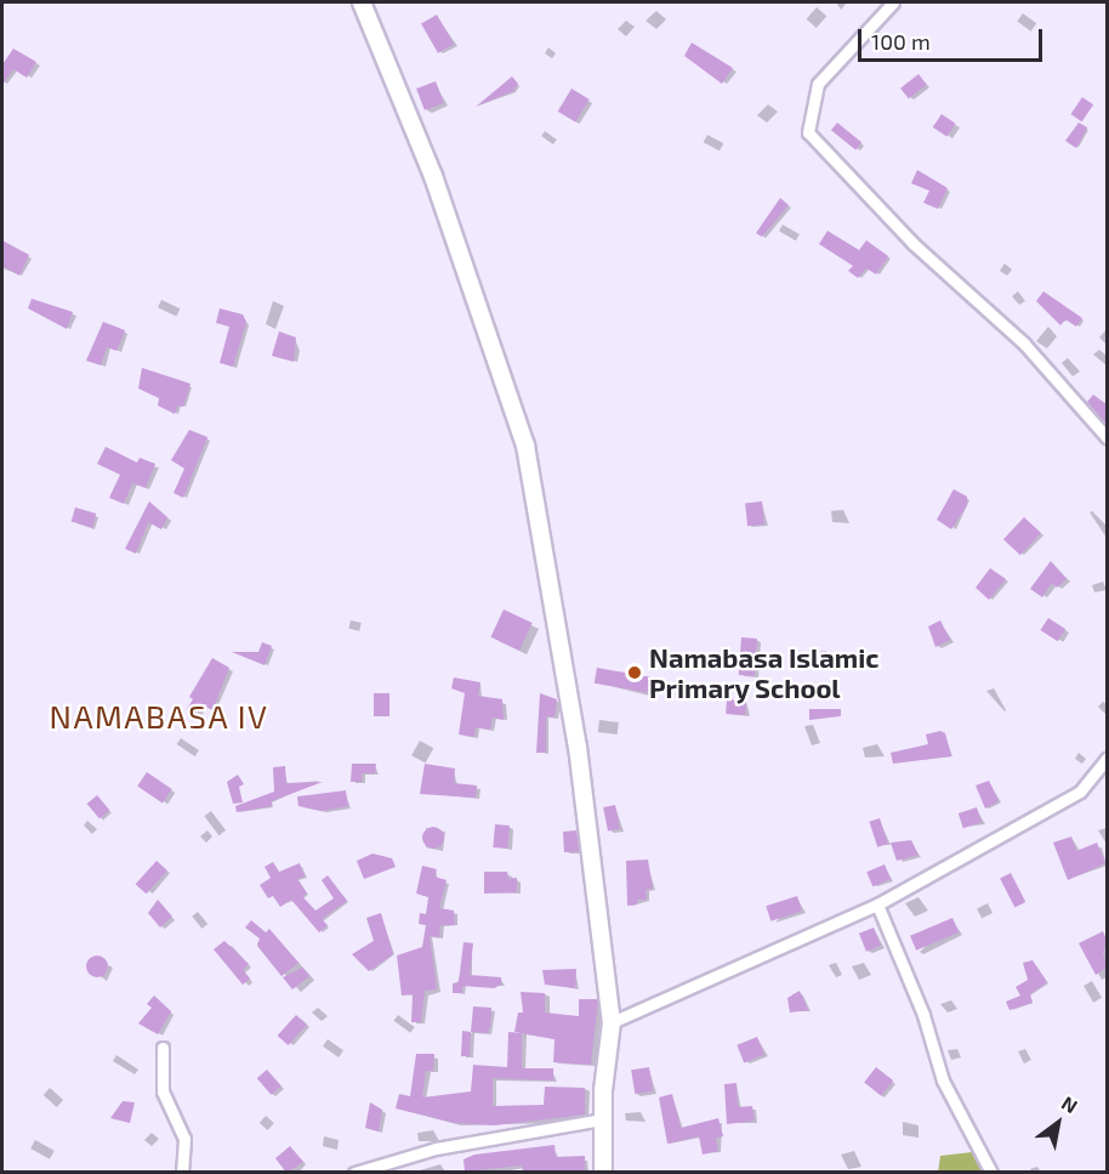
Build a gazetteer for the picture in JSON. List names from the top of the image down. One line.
{"districts":["NAMABASA IV"],"places":["Namabasa Islamic Primary School"],"scale_bar":"100 m","north":"top right"}
